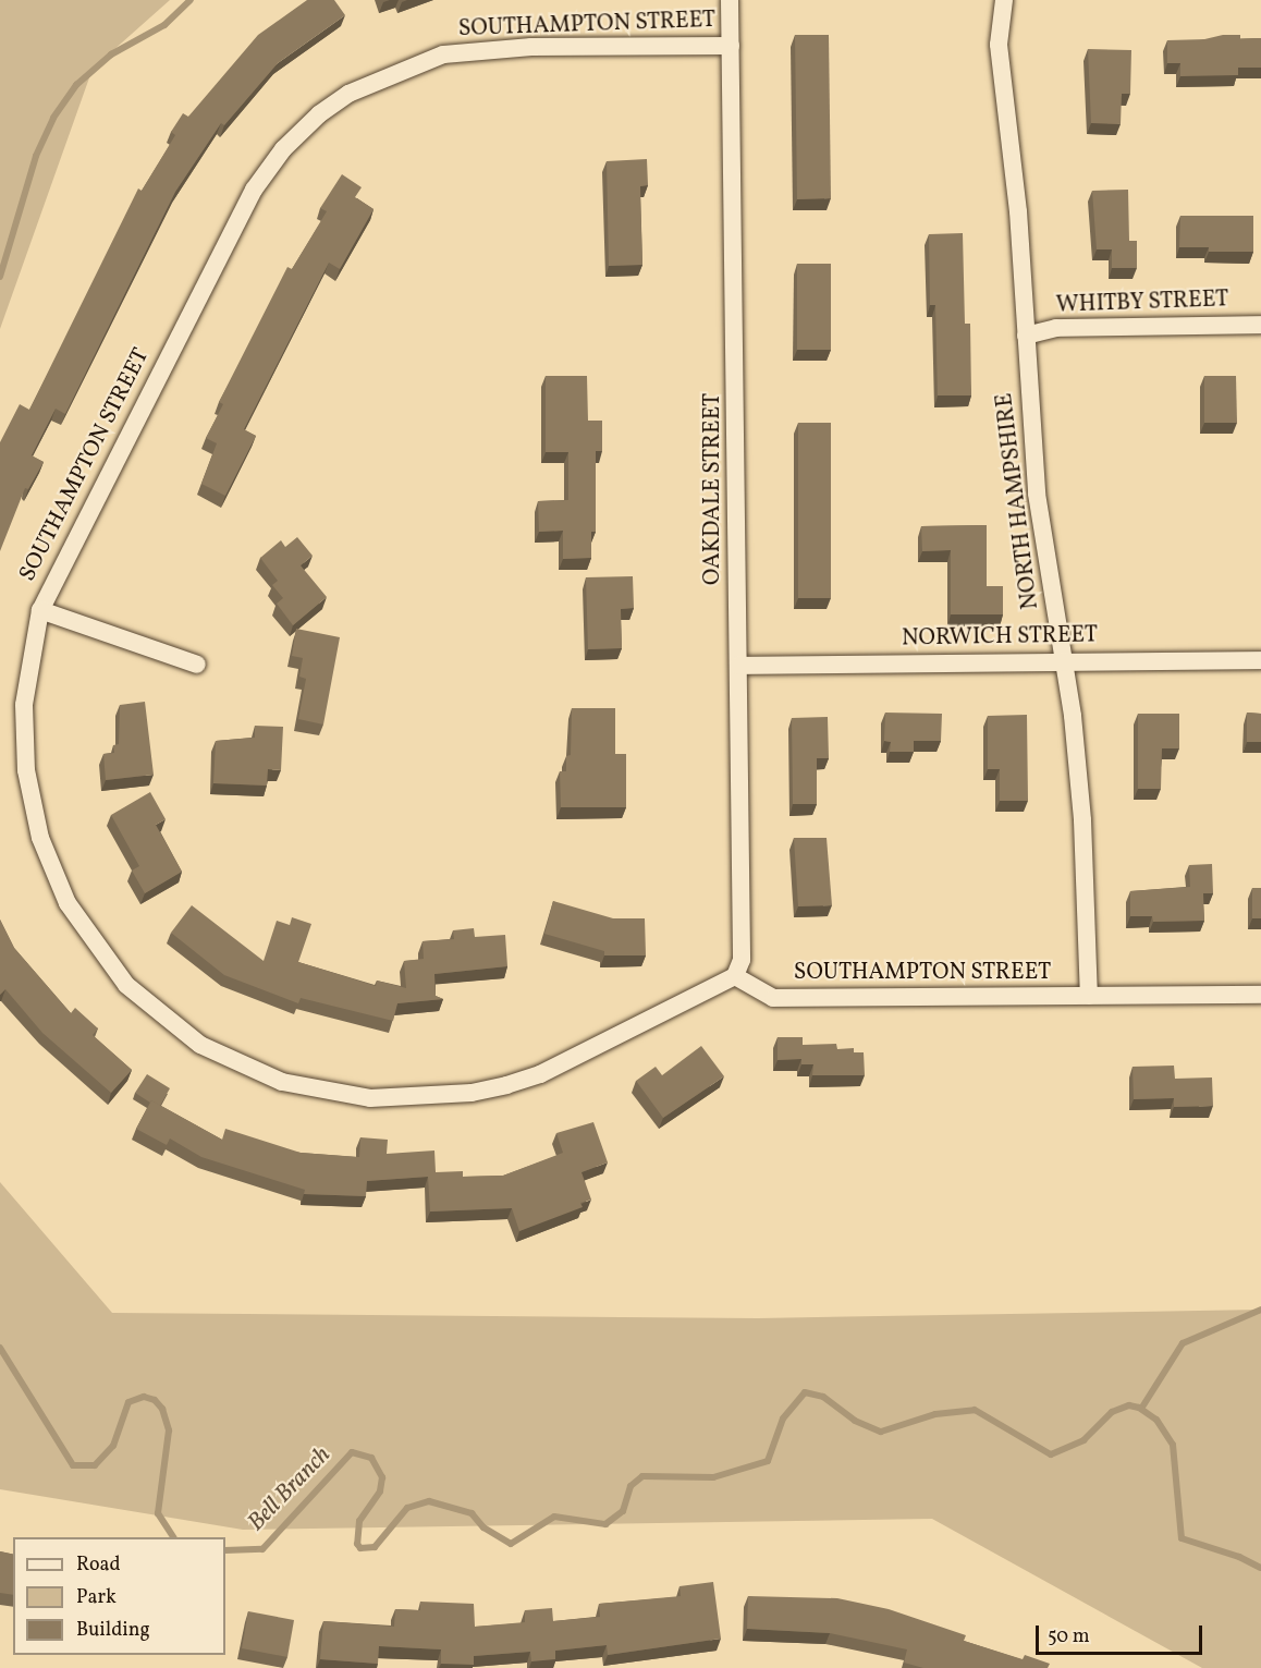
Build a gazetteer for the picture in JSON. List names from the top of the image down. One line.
{"streets":{"street":["SOUTHAMPTON STREET","WHITBY STREET","OAKDALE STREET","NORTH HAMPSHIRE","NORWICH STREET"]},"crossings":[["SOUTHAMPTON STREET","OAKDALE STREET"],["SOUTHAMPTON STREET","NORTH HAMPSHIRE"],["WHITBY STREET","NORTH HAMPSHIRE"],["OAKDALE STREET","NORWICH STREET"],["NORTH HAMPSHIRE","NORWICH STREET"]],"water":["Bell Branch"],"legend":["Road","Park","Building"],"scale_bar":"50 m"}
